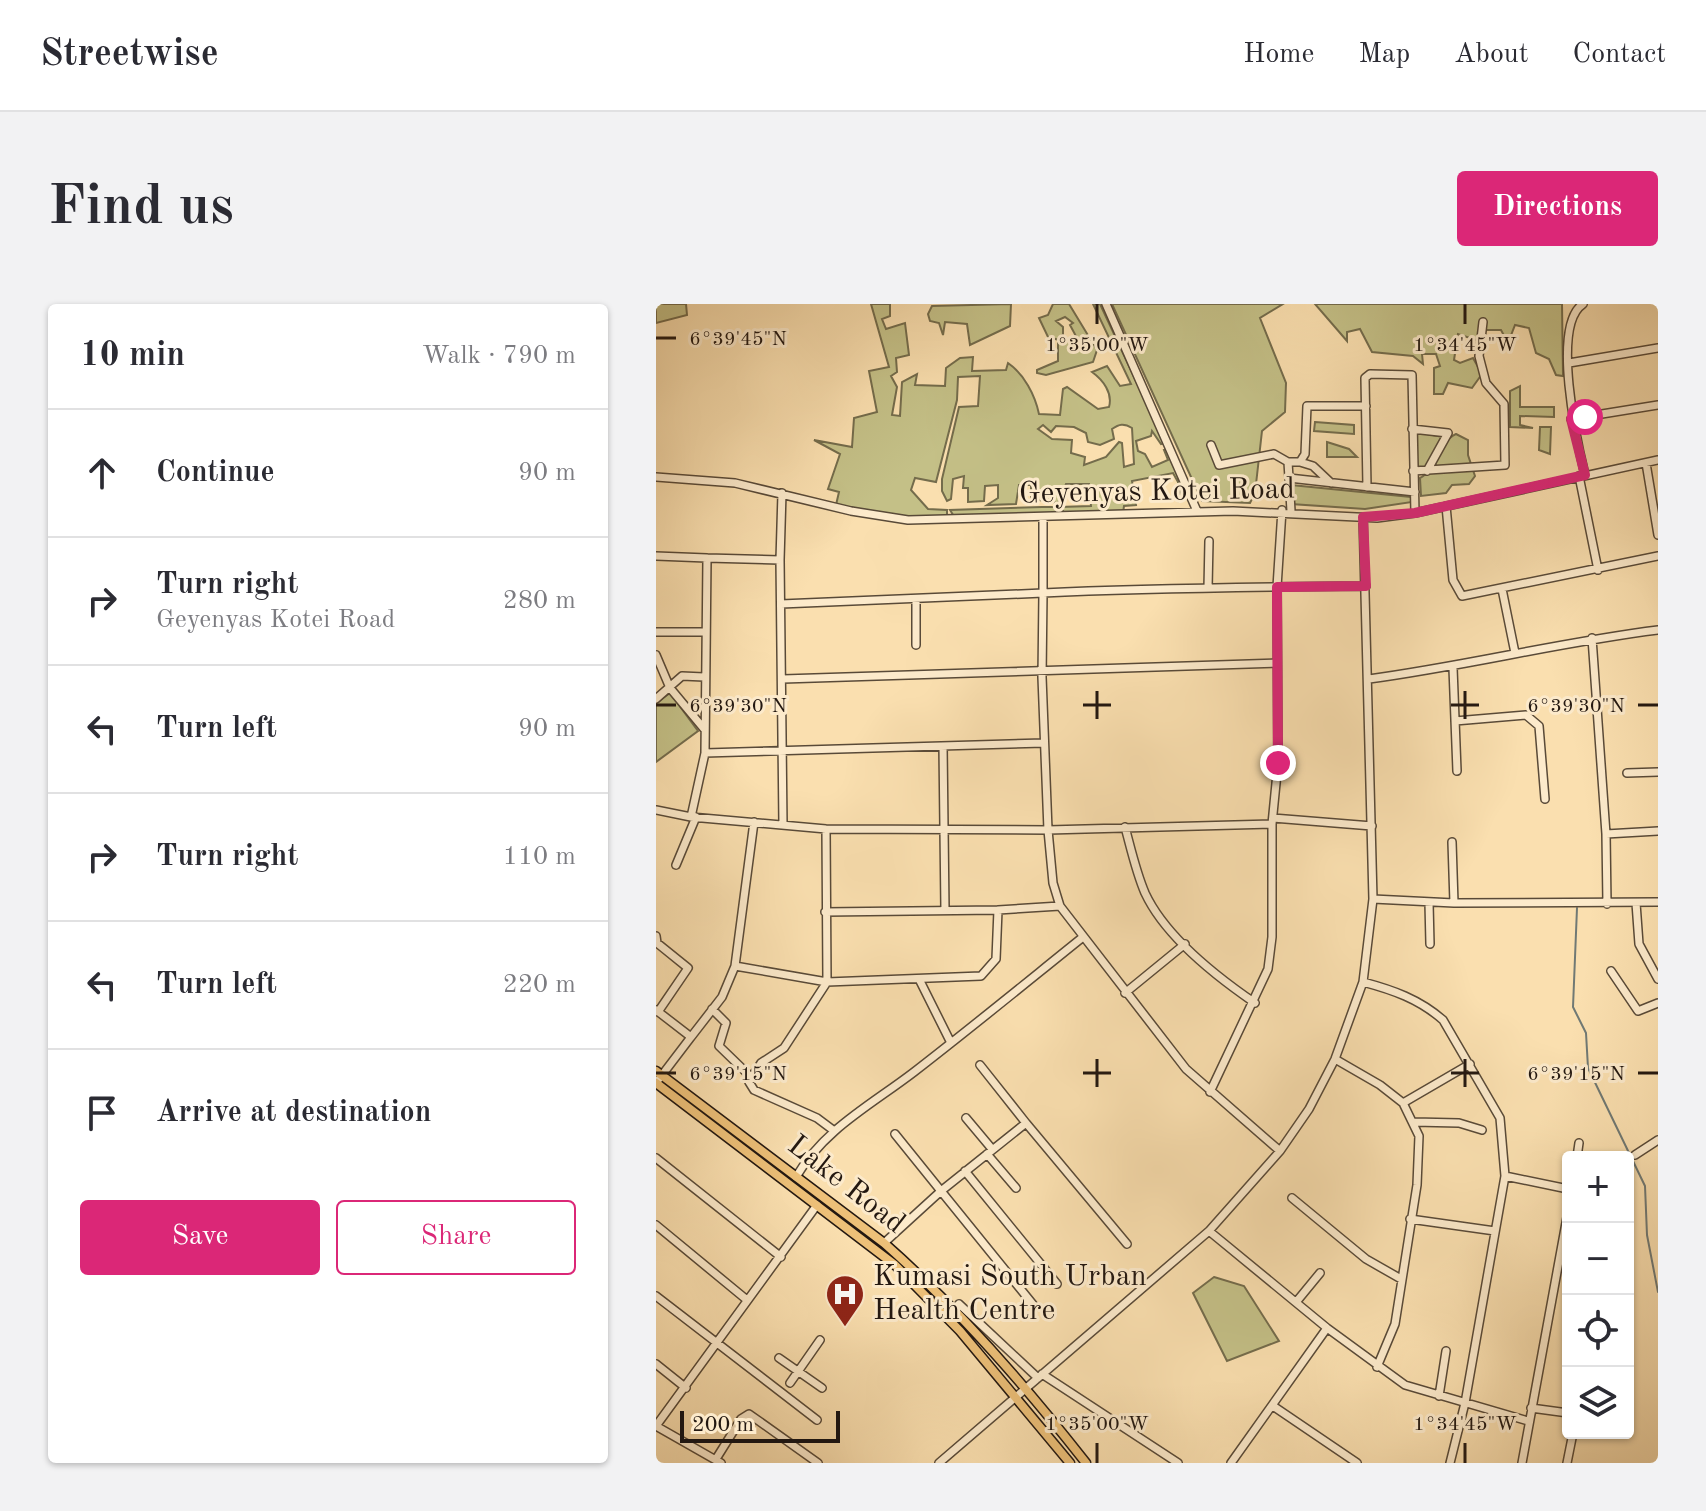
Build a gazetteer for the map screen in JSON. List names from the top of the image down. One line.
{"streets":{"main road":["Lake Road"],"street":["Geyenyas Kotei Road"]},"places":{"hospital":["Kumasi South Urban Health Centre"]},"scale_bar":"200 m","page":{"header":"Streetwise","nav":["Home","Map","About","Contact"],"buttons":["Directions",["Save","Share"]],"title":"Find us","heading":["10 min","Walk · 790 m"],"list":[["Continue","90 m"],["Turn right","Geyenyas Kotei Road","280 m"],["Turn left","90 m"],["Turn right","110 m"],["Turn left","220 m"],"Arrive at destination"],"map_buttons":["+","−"],"scale":"200 m"},"coordinates":["6°39'45\"N","1°35'00\"W","1°34'45\"W","6°39'30\"N","6°39'15\"N"]}
